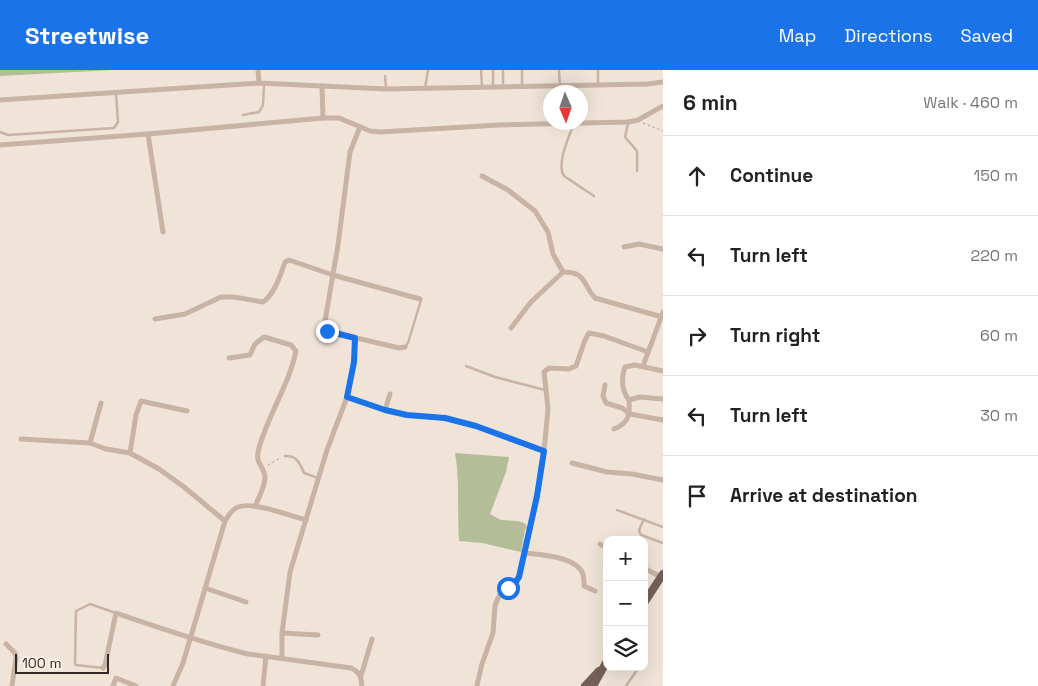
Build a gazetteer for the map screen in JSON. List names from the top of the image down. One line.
{"scale_bar":"100 m","north":"bottom","page":{"header":"Streetwise","nav":["Map","Directions","Saved"],"heading":["6 min","Walk · 460 m"],"list":[["Continue","150 m"],["Turn left","220 m"],["Turn right","60 m"],["Turn left","30 m"],"Arrive at destination"],"map_buttons":["+","−"],"scale":"100 m"}}
